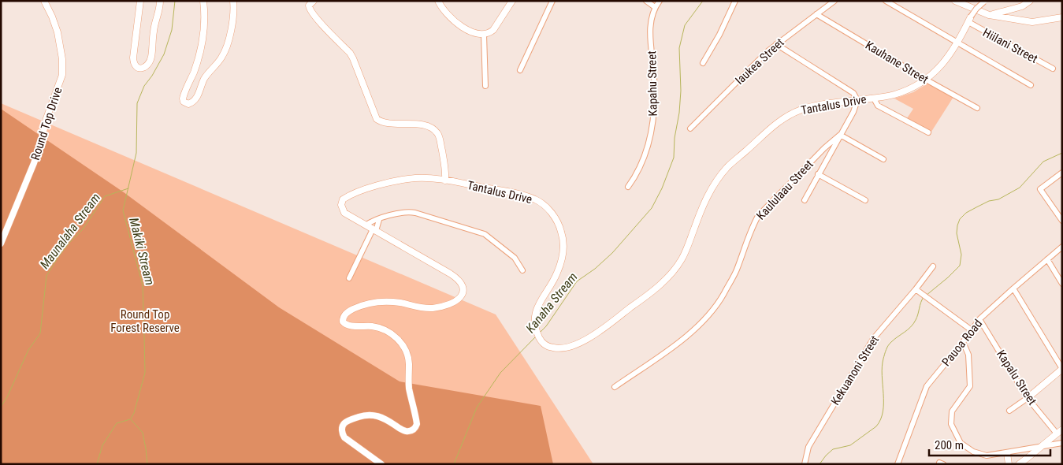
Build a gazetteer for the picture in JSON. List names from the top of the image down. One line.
{"streets":{"street":["Hiilani Street","Iaukea Street","Kauhane Street","Kapahu Street","Tantalus Drive","Round Top Drive","Kaululaau Street","Pauoa Road","Kekuanoni Street","Kapalu Street"]},"crossings":[["Hiilani Street","Tantalus Drive"],["Iaukea Street","Kauhane Street"],["Kauhane Street","Tantalus Drive"],["Pauoa Road","Kapalu Street"]],"water":["Maunalaha Stream","Makiki Stream","Kanaha Stream"],"parks":["Round Top Forest Reserve"],"scale_bar":"200 m"}
